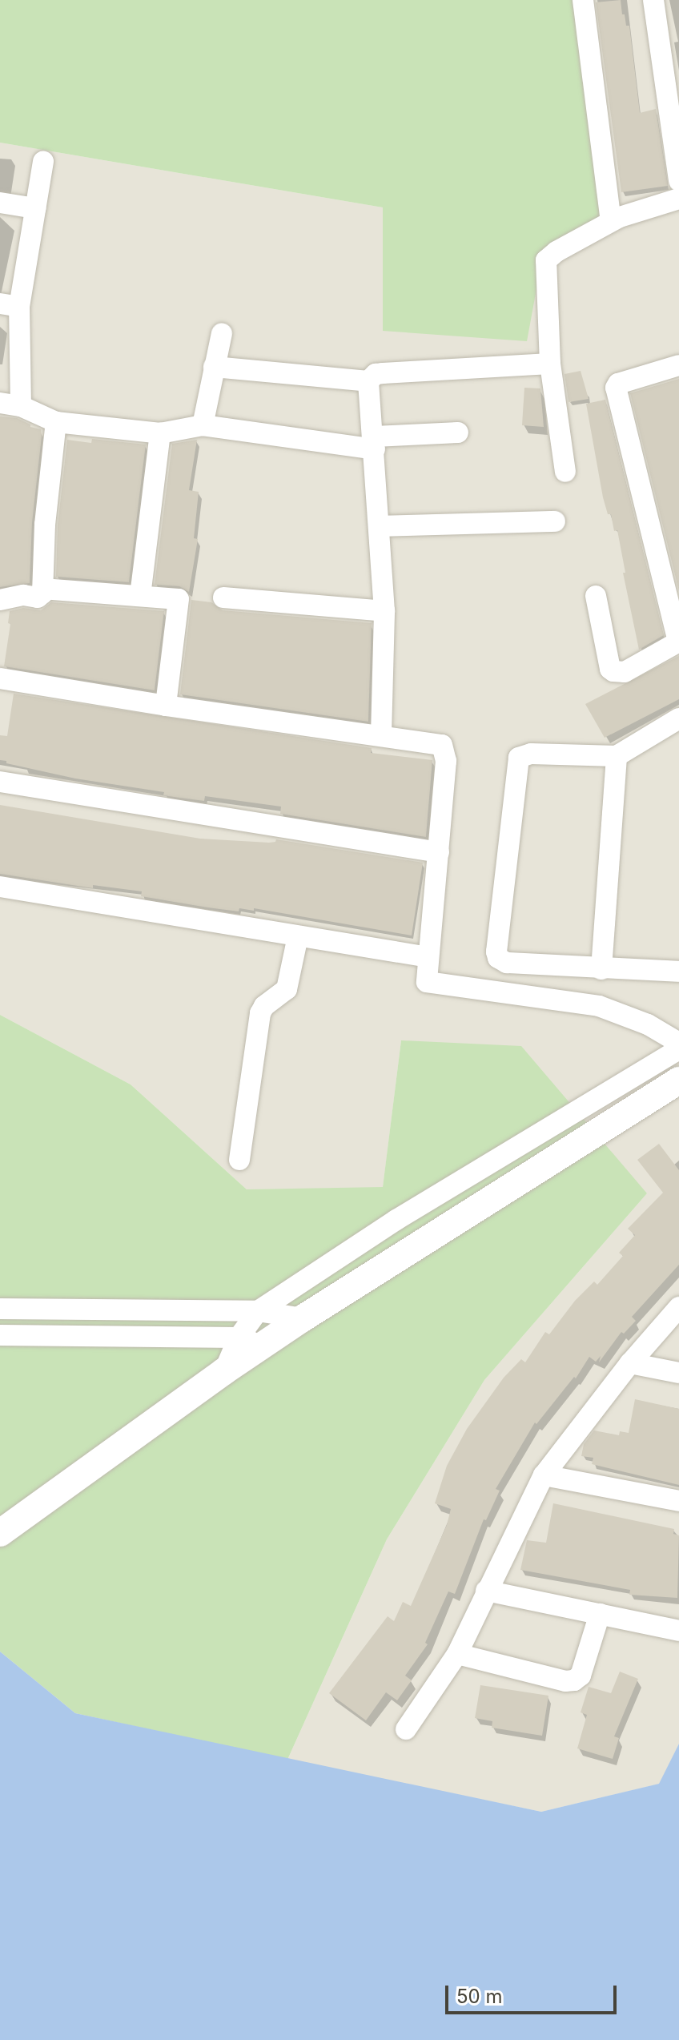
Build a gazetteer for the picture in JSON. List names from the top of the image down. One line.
{"scale_bar":"50 m"}
